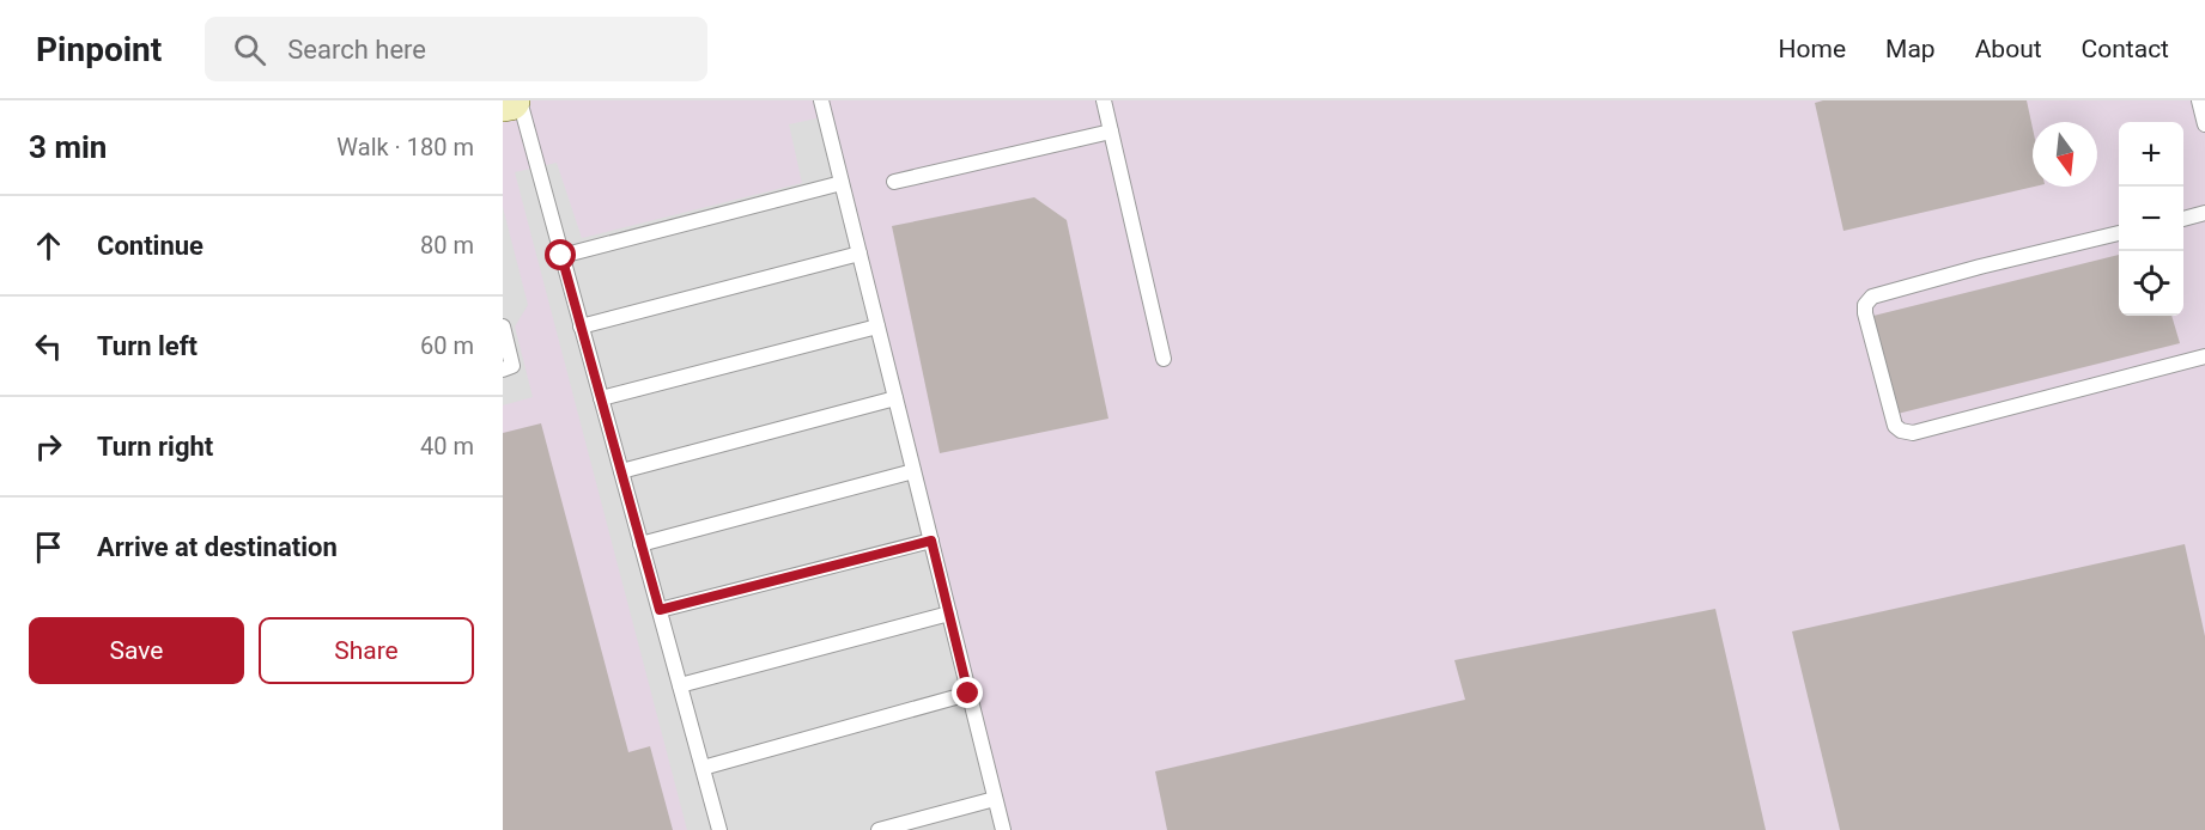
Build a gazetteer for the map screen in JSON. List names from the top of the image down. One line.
{"north":"bottom","page":{"header":"Pinpoint","search":"Search here","nav":["Home","Map","About","Contact"],"heading":["3 min","Walk · 180 m"],"map_buttons":["+","−"],"list":[["Continue","80 m"],["Turn left","60 m"],["Turn right","40 m"],"Arrive at destination"],"buttons":["Save","Share"]}}
